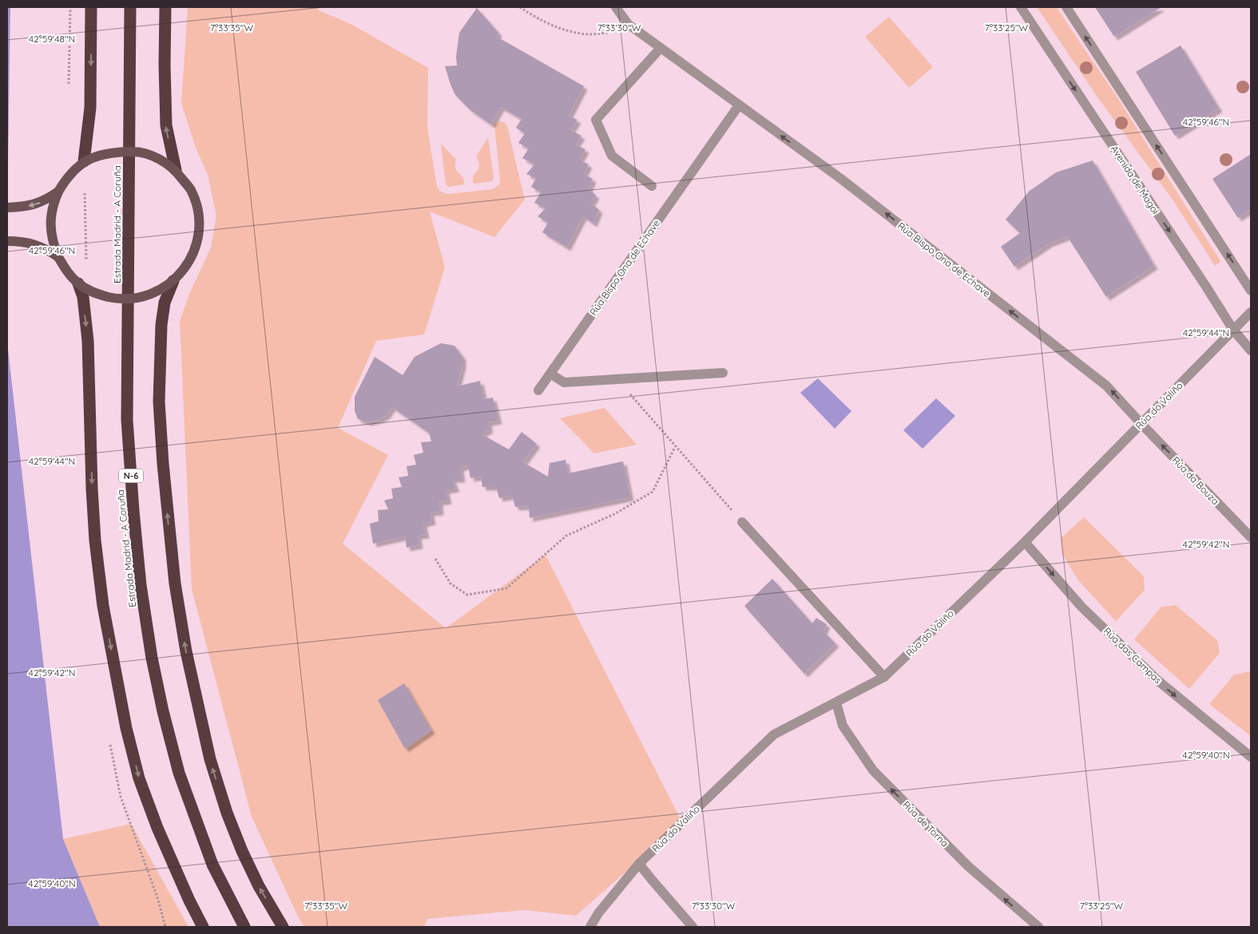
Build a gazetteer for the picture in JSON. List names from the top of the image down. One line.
{"streets":{"highway":["Estrada Madrid - A Coruña","N-6"],"street":["Avenida de Magoi","Rúa Bispo Ona de Echave","Rúa do Valiño","Rúa da Bouza","Rúa das Campas","Rúa de Torna"]},"crossings":[["Avenida de Magoi","Rúa do Valiño"],["Rúa Bispo Ona de Echave","Rúa do Valiño"],["Rúa Bispo Ona de Echave","Rúa da Bouza"],["Rúa do Valiño","Rúa da Bouza"],["Rúa do Valiño","Rúa das Campas"],["Rúa do Valiño","Rúa de Torna"]],"one_way":["Rúa Bispo Ona de Echave","Rúa da Bouza","Rúa das Campas","Rúa de Torna"],"coordinates":["7°33'35\"W","7°33'30\"W","7°33'25\"W","42°59'48\"N","42°59'46\"N","42°59'44\"N","42°59'42\"N","42°59'40\"N"]}
